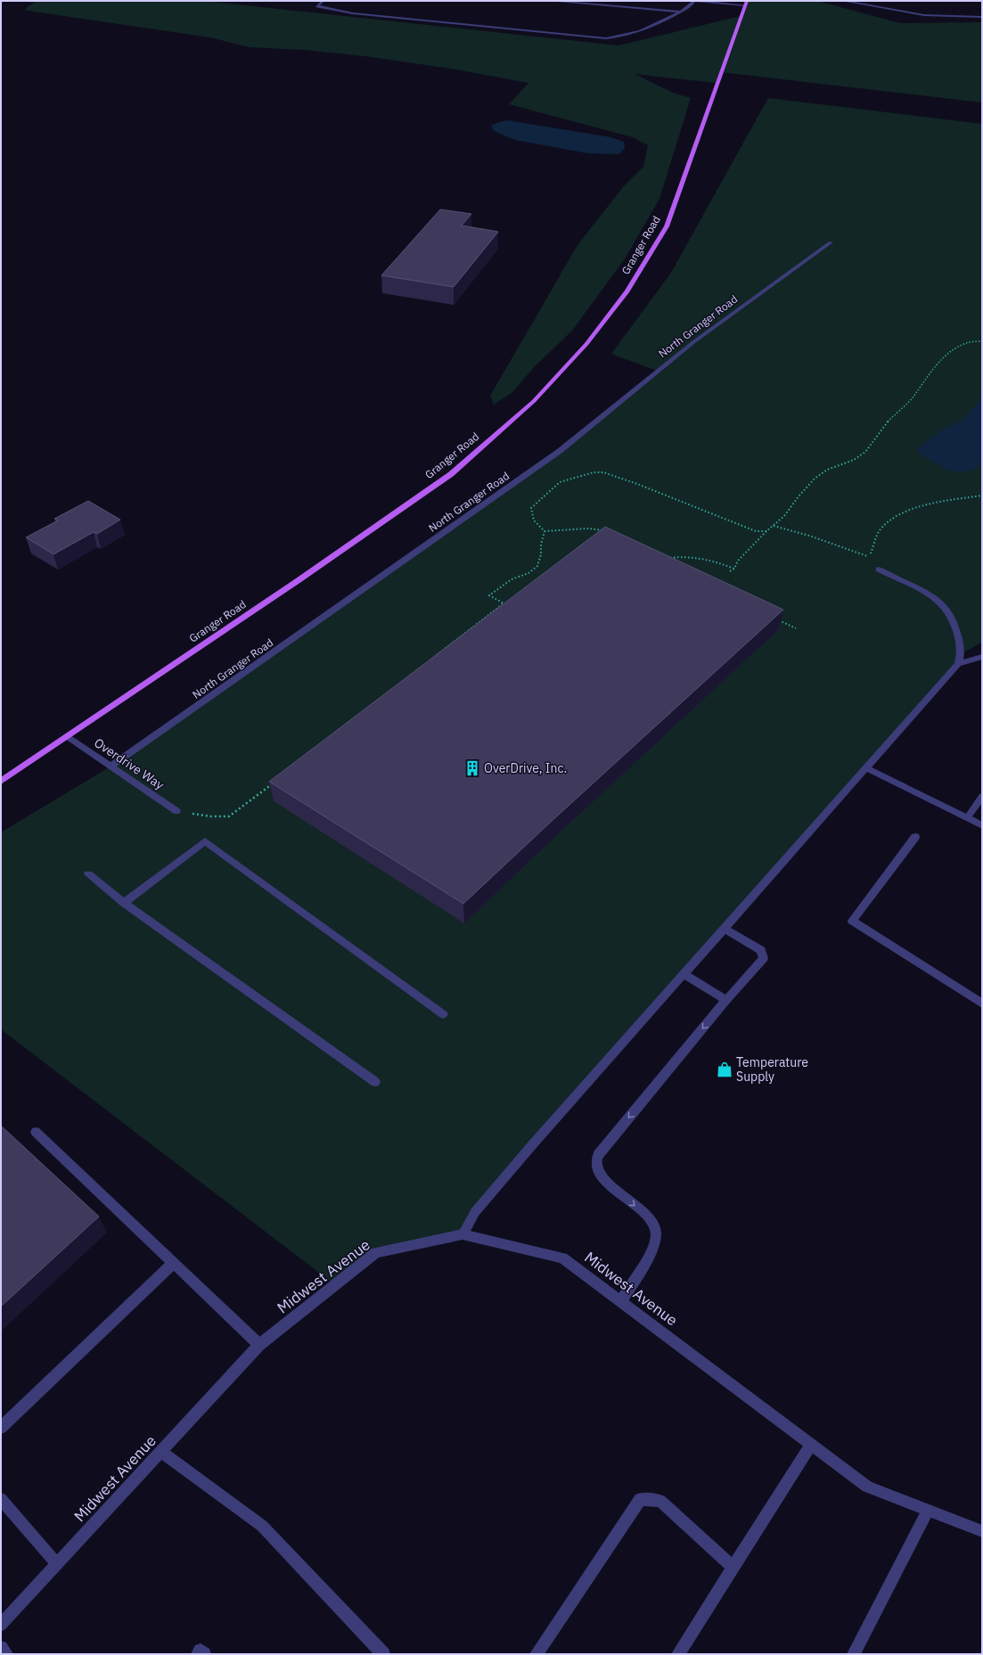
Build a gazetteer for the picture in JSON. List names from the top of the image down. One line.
{"streets":{"main road":["Granger Road"],"street":["North Granger Road","Overdrive Way","Midwest Avenue"]},"crossings":[["Granger Road","Overdrive Way"],["North Granger Road","Overdrive Way"]],"places":{"building":["OverDrive, Inc."],"shop":["Temperature Supply"]}}
